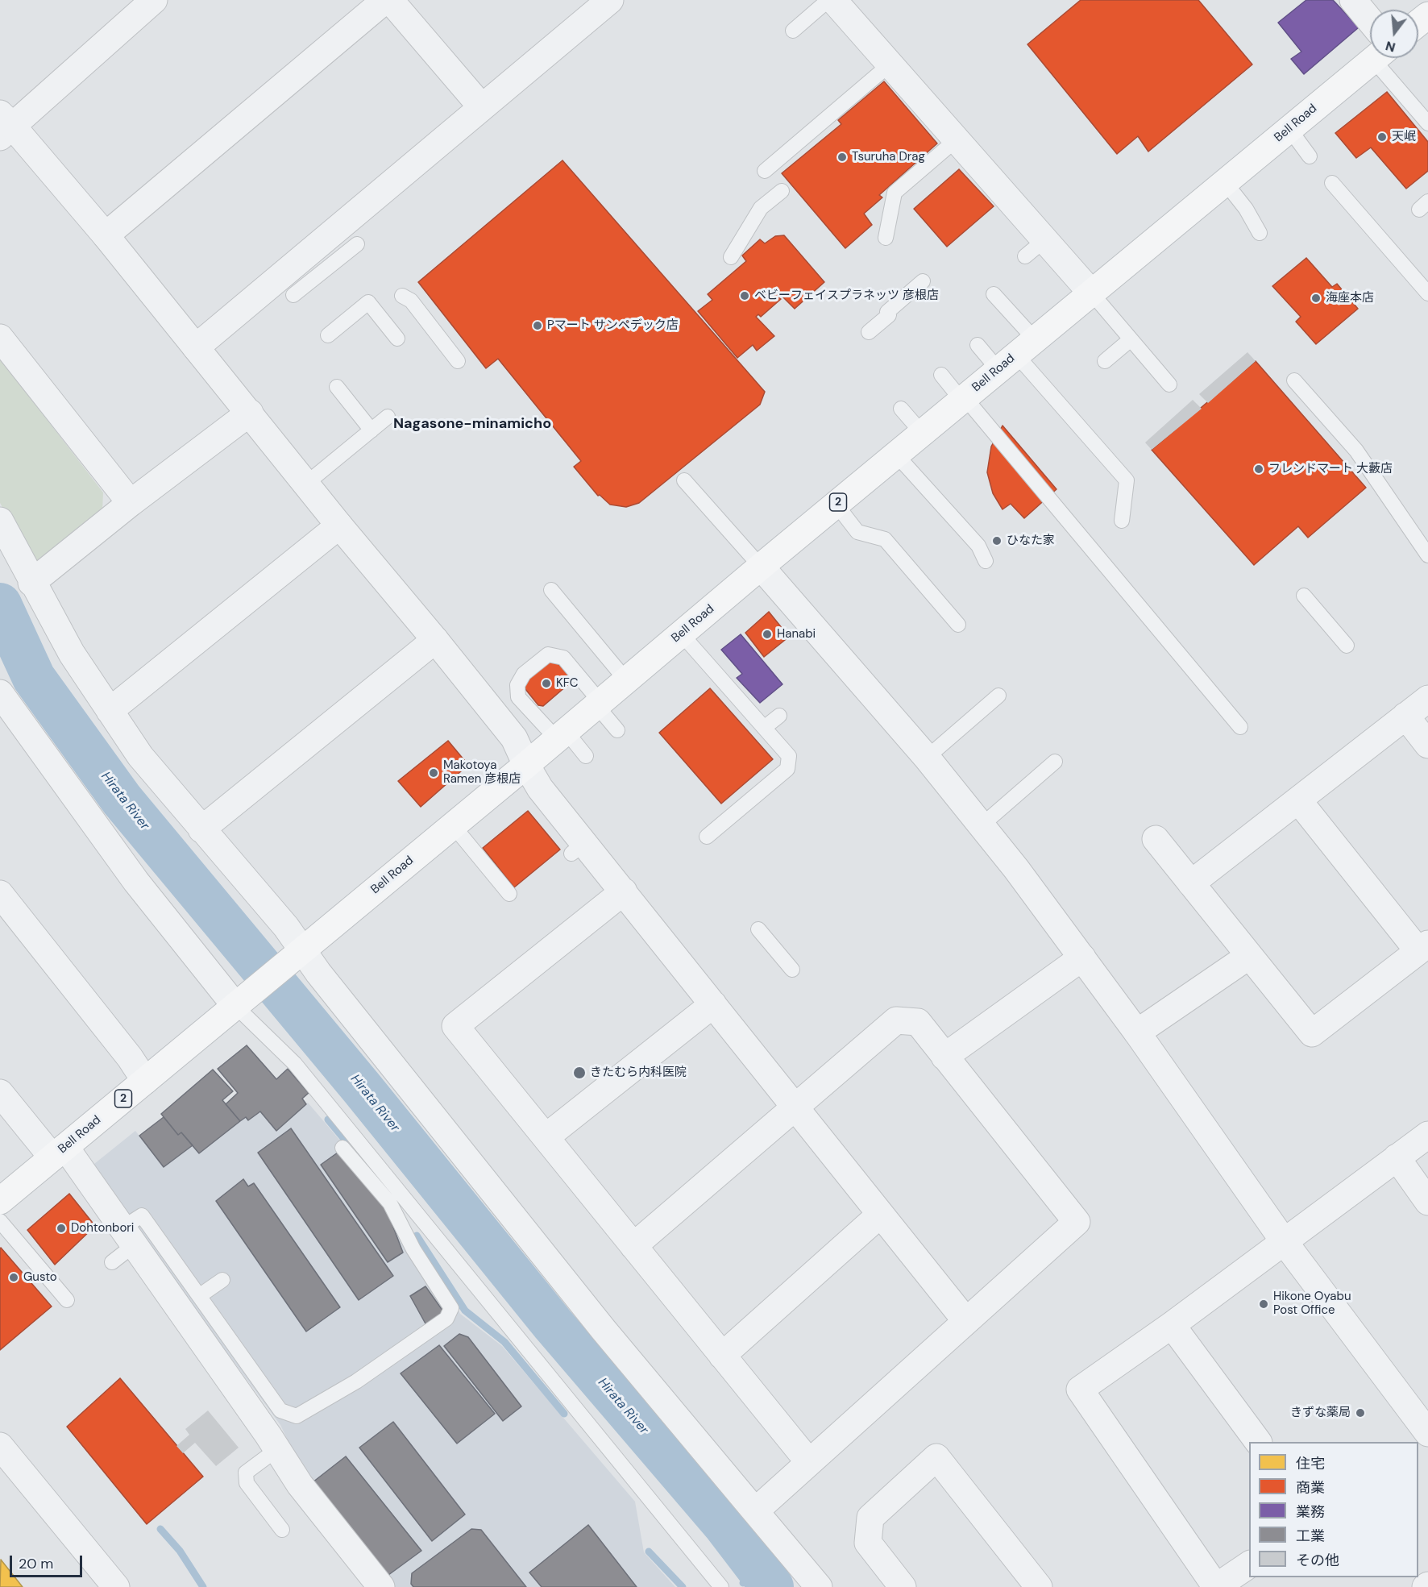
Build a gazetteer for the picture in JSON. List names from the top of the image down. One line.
{"streets":{"main road":["Bell Road","2"]},"districts":["Nagasone-minamicho"],"water":["Hirata River"],"places":["天岷","Tsuruha Drag","ベビーフェイスプラネッツ 彦根店","海座本店","Pマート サンペデック店","フレンドマート 大藪店","ひなた家","Hanabi","KFC","Makotoya Ramen 彦根店","きたむら内科医院","Dohtonbori","Gusto","Hikone Oyabu Post Office","きずな薬局"],"legend":["住宅","商業","業務","工業","その他"],"scale_bar":"20 m","north":"bottom"}
